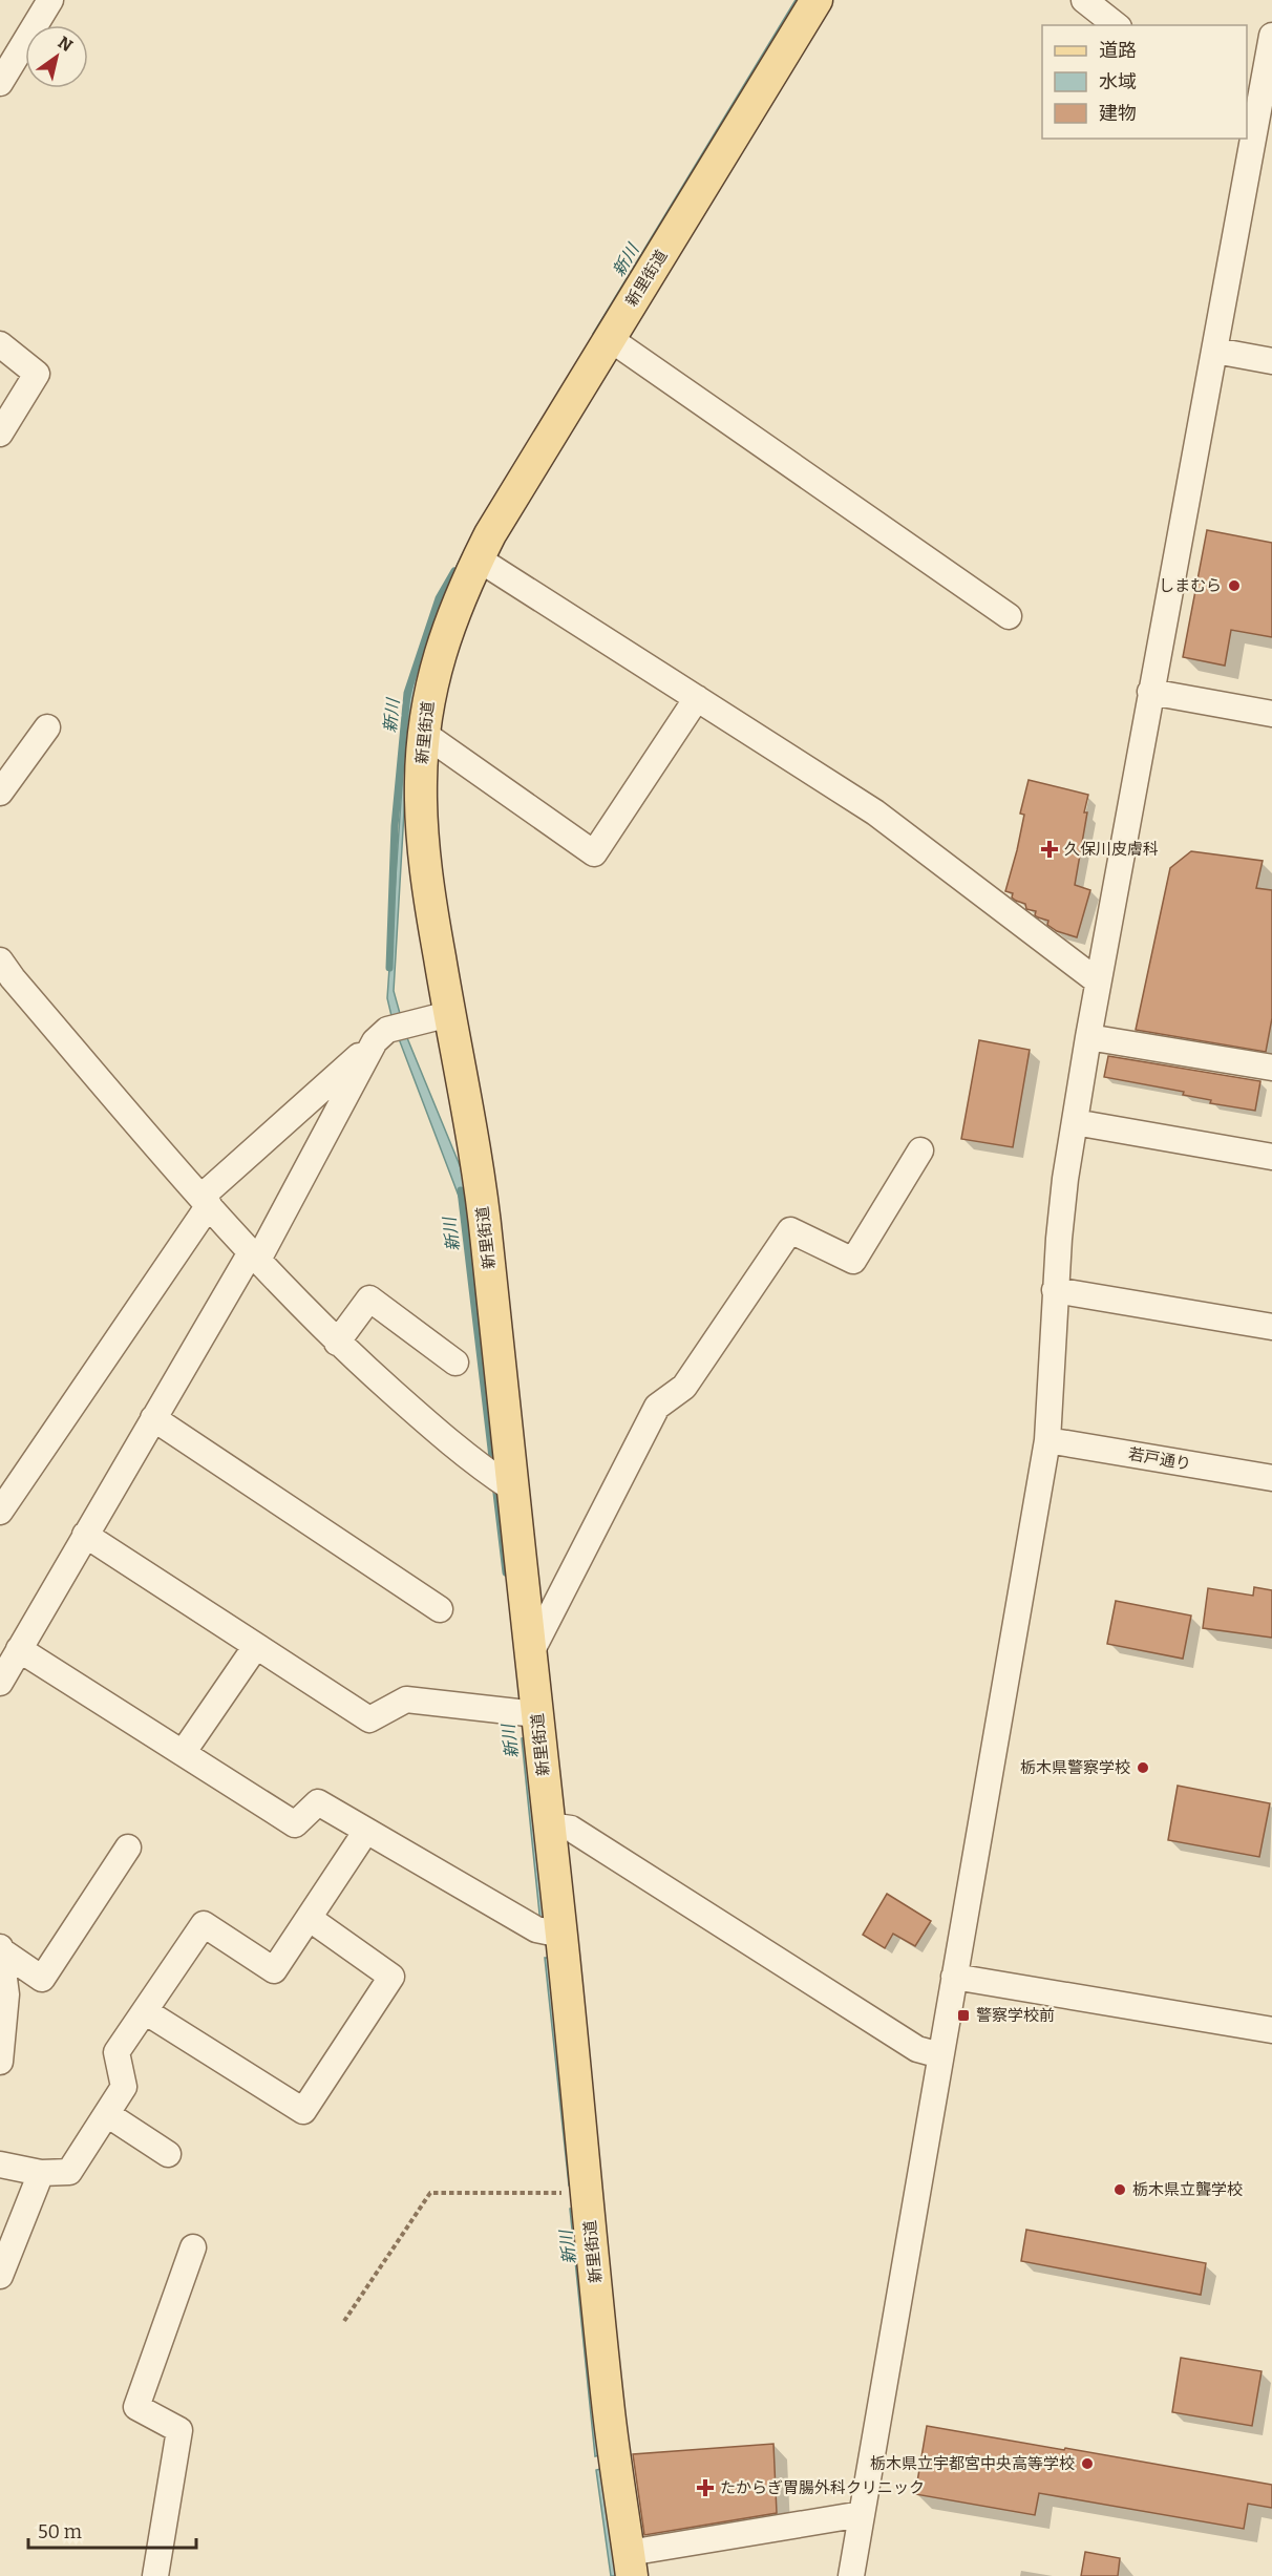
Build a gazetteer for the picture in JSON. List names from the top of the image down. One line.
{"streets":{"main road":["新里街道"],"street":["若戸通り"]},"water":["新川"],"places":{"other":["しまむら","栃木県警察学校","栃木県立聾学校","栃木県立宇都宮中央高等学校"],"health":["久保川皮膚科","たからぎ胃腸外科クリニック"],"transit":["警察学校前"]},"legend":["道路","水域","建物"],"scale_bar":"50 m","north":"top right"}
